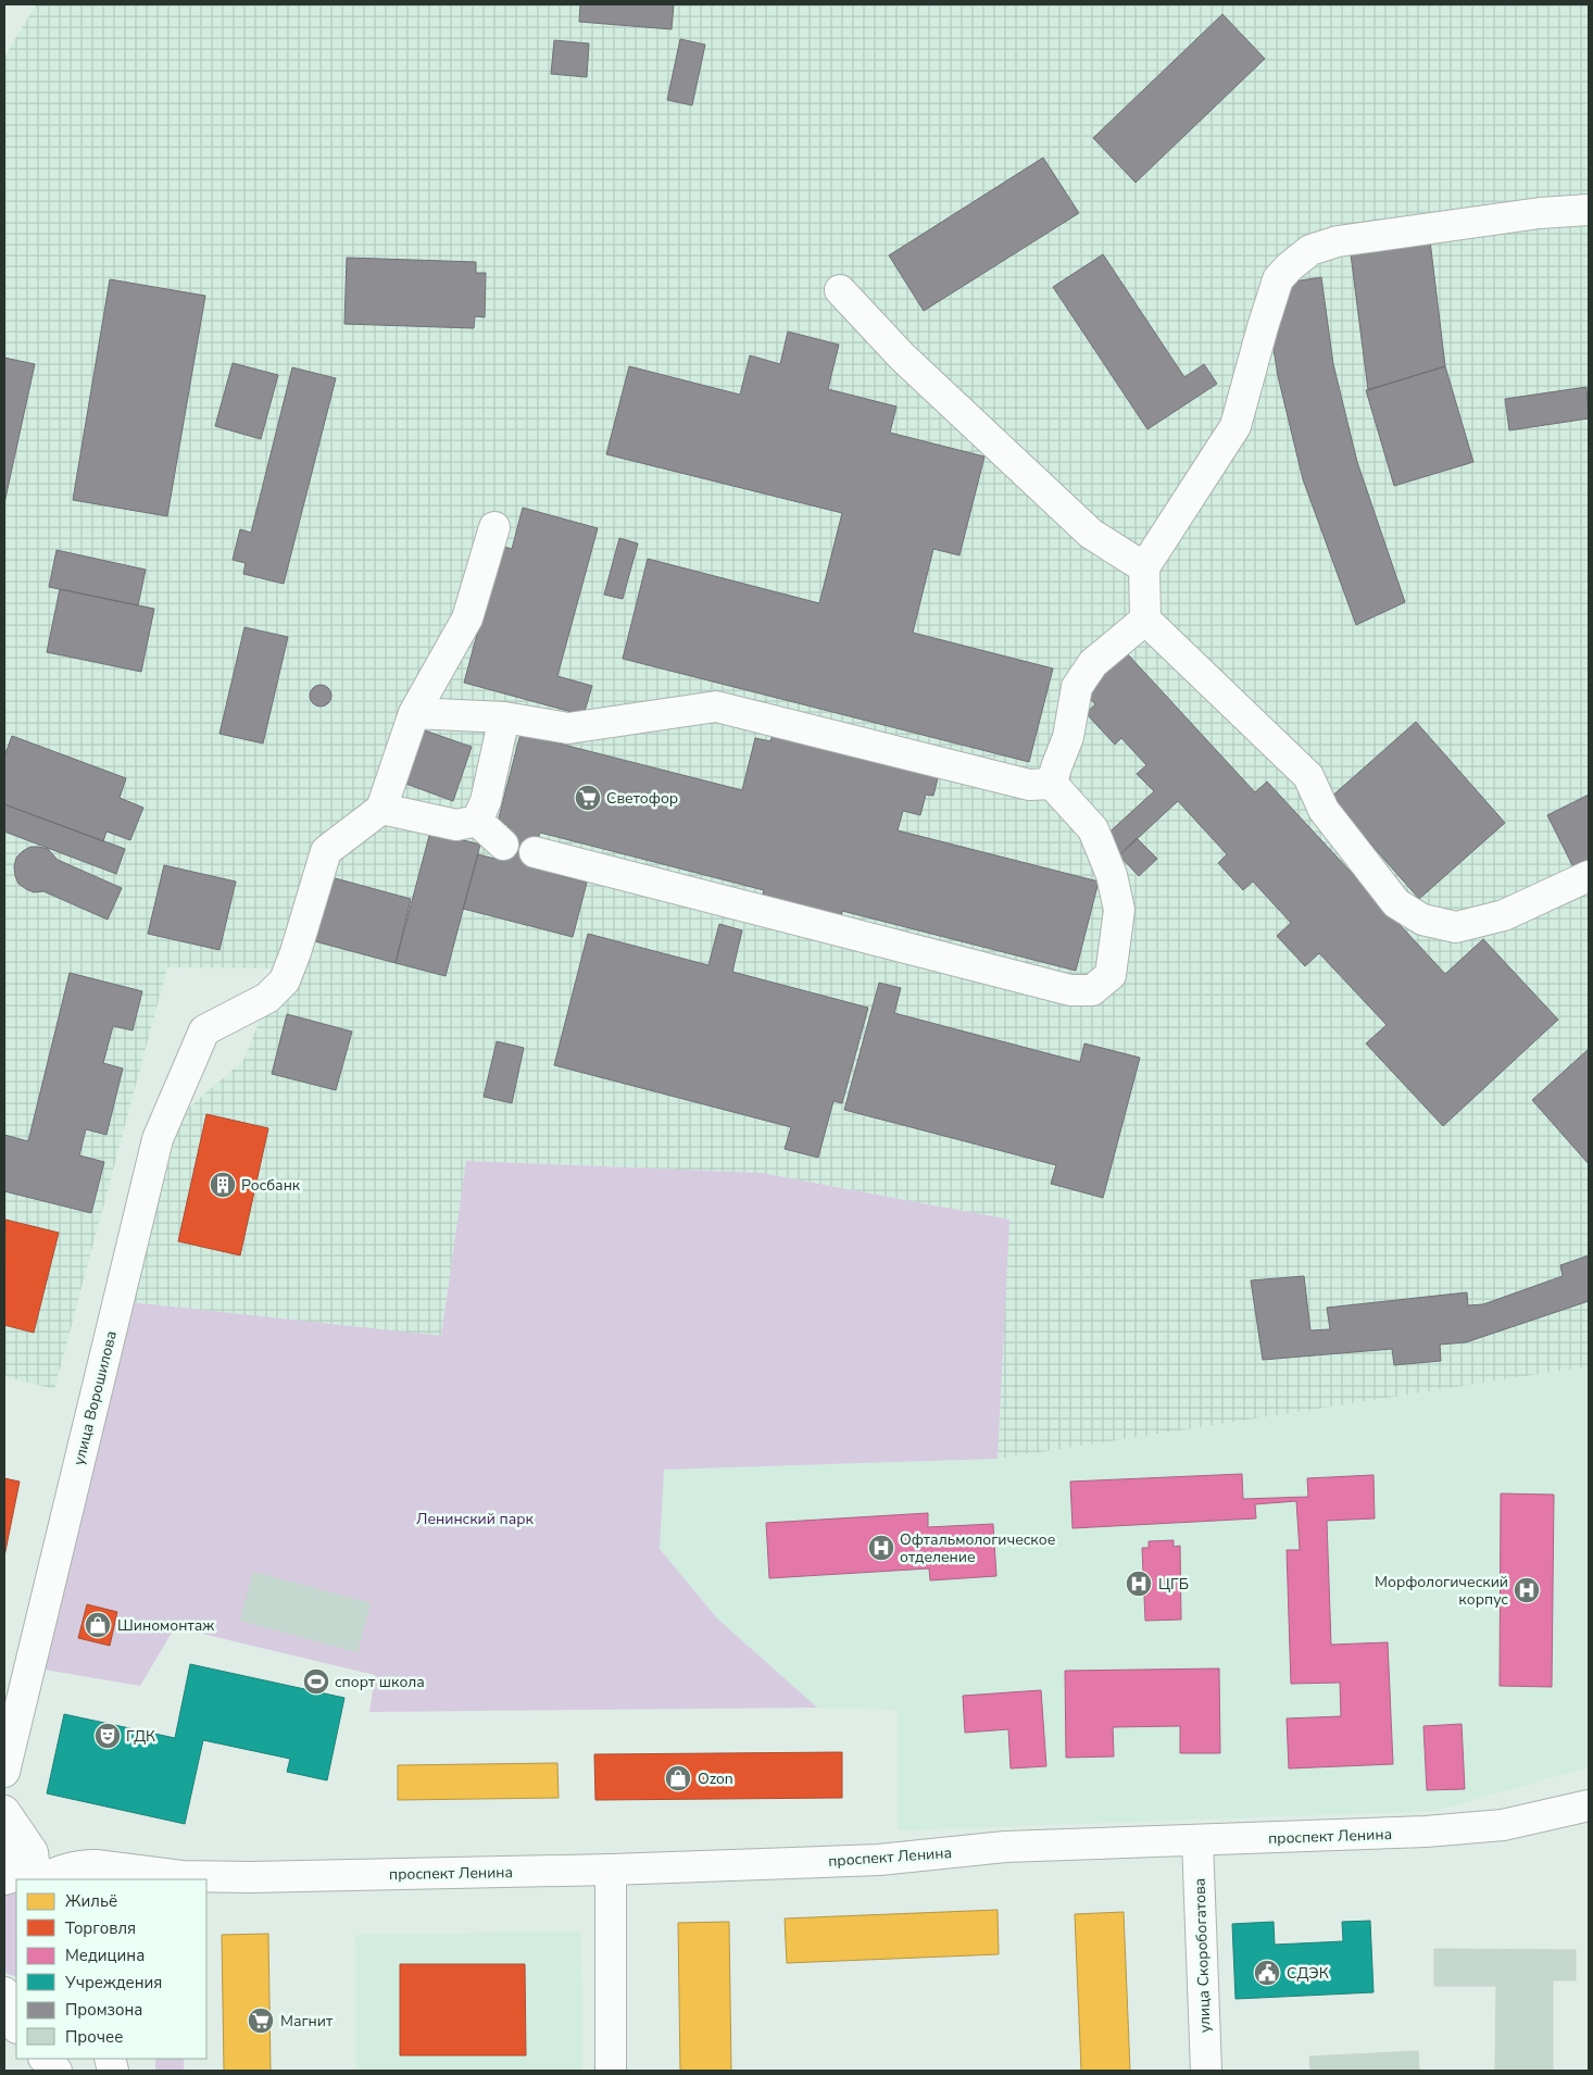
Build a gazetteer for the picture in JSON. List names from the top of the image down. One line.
{"streets":{"street":["улица Ворошилова","проспект Ленина","улица Скоробогатова"]},"crossings":[["проспект Ленина","улица Скоробогатова"]],"parks":["Ленинский парк"],"places":{"supermarket":["Светофор","Магнит"],"building":["Росбанк"],"hospital":["Офтальмологическое отделение","ЦГБ","Морфологический корпус"],"shop":["Шиномонтаж","Ozon"],"sports":["спорт школа"],"theatre":["ГДК"],"public building":["СДЭК"]},"legend":["Жильё","Торговля","Медицина","Учреждения","Промзона","Прочее"]}
